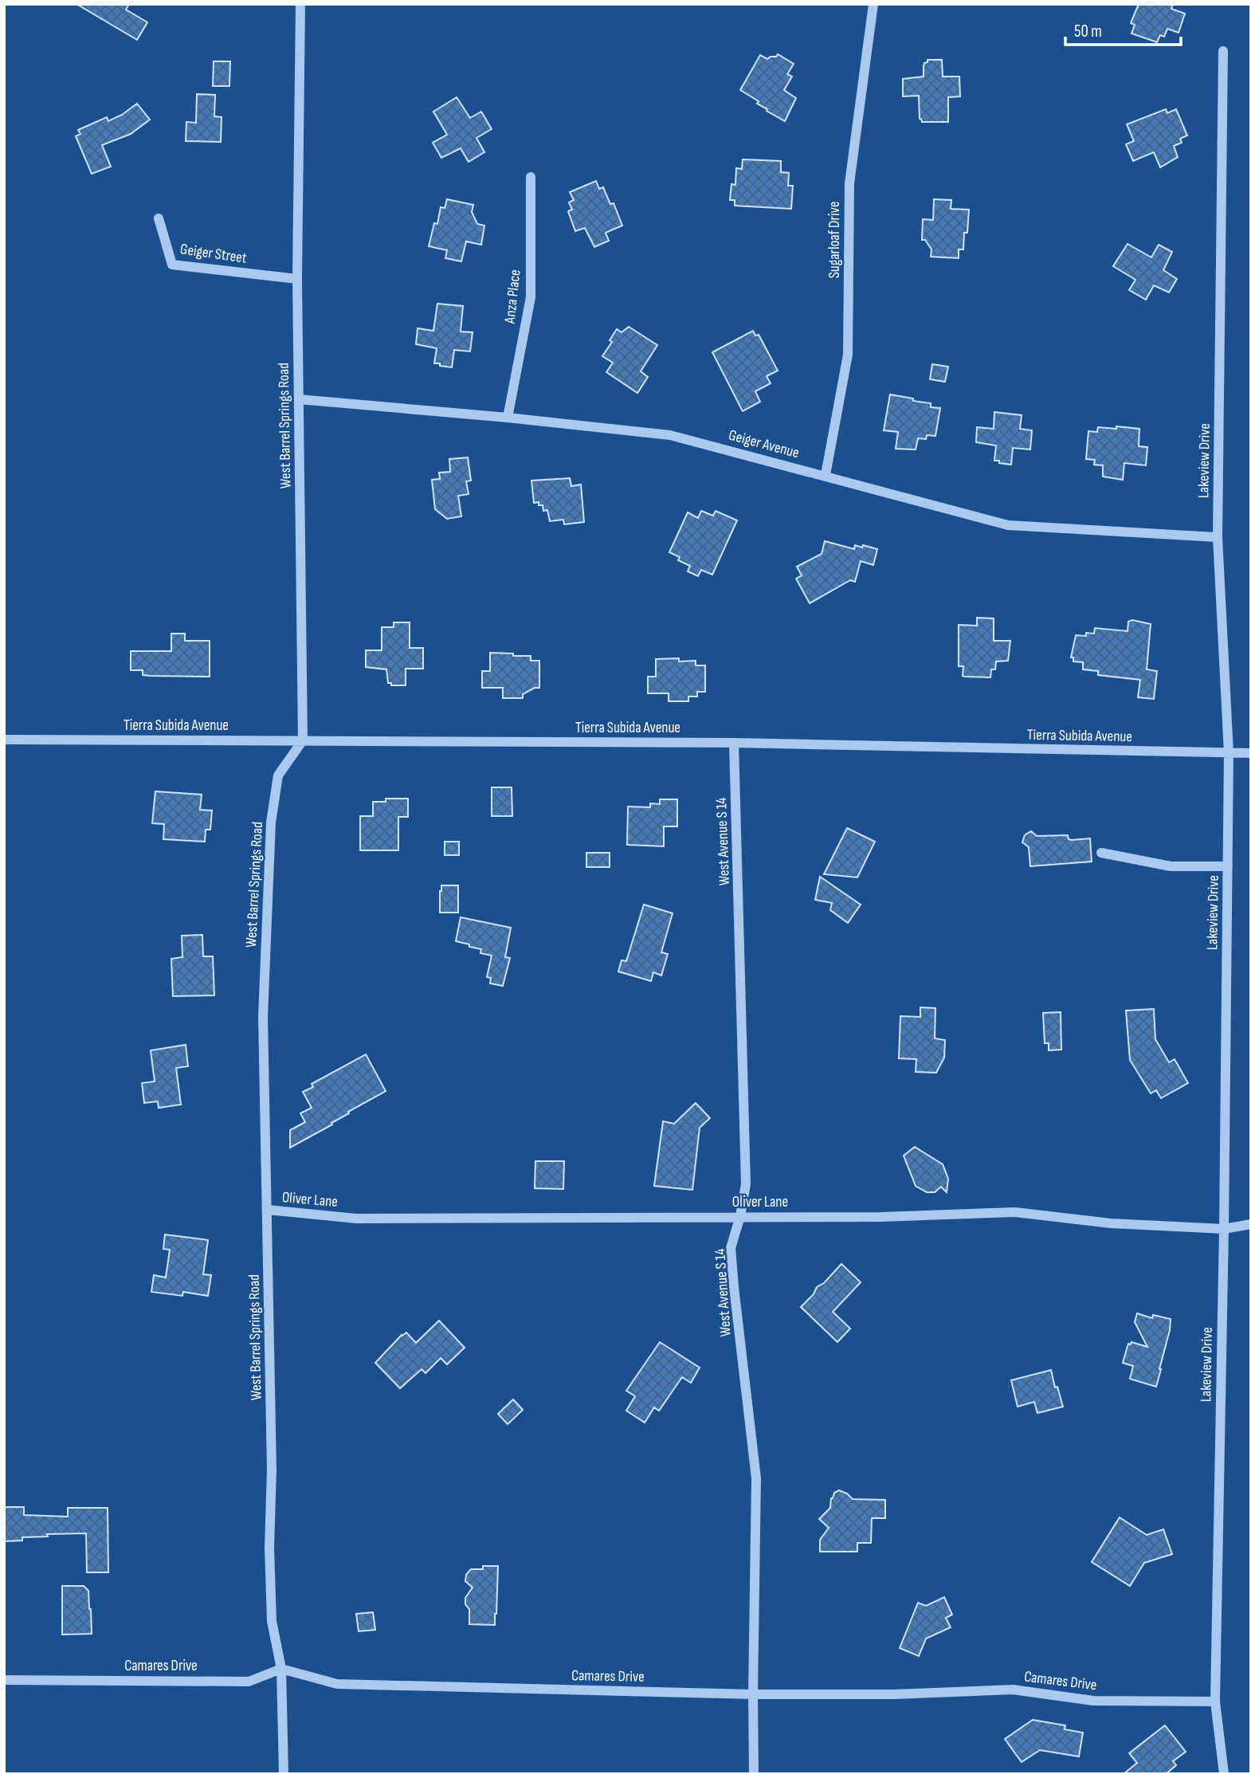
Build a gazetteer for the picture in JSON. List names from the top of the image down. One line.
{"streets":{"street":["Sugarloaf Drive","Geiger Street","Anza Place","West Barrel Springs Road","Geiger Avenue","Lakeview Drive","Tierra Subida Avenue","West Avenue S 14","Oliver Lane","Camares Drive"]},"crossings":[["Sugarloaf Drive","Geiger Avenue"],["Geiger Street","West Barrel Springs Road"],["Anza Place","Geiger Avenue"],["West Barrel Springs Road","Geiger Avenue"],["West Barrel Springs Road","Tierra Subida Avenue"],["West Barrel Springs Road","Oliver Lane"],["West Barrel Springs Road","Camares Drive"],["Geiger Avenue","Lakeview Drive"],["Lakeview Drive","Tierra Subida Avenue"],["Lakeview Drive","Oliver Lane"],["Lakeview Drive","Camares Drive"],["Tierra Subida Avenue","West Avenue S 14"],["West Avenue S 14","Oliver Lane"],["West Avenue S 14","Camares Drive"]],"scale_bar":"50 m"}
